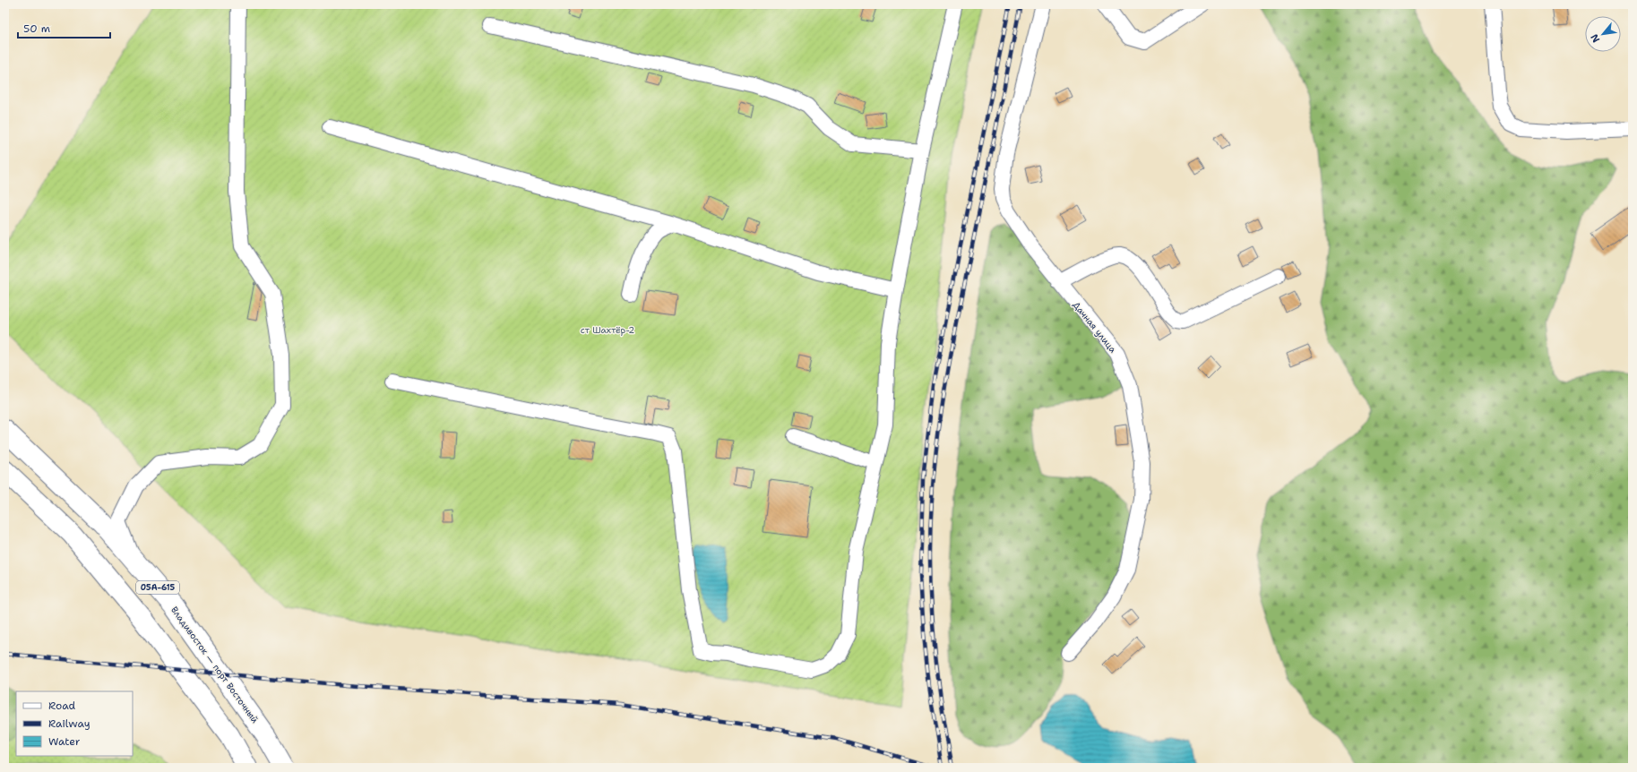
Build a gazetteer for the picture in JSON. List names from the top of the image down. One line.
{"streets":{"highway":["05А-615","Владивосток — порт Восточный"],"street":["Дачная улица"]},"parks":["ст Шахтёр-2"],"legend":["Road","Railway","Water"],"scale_bar":"50 m","north":"bottom left"}
